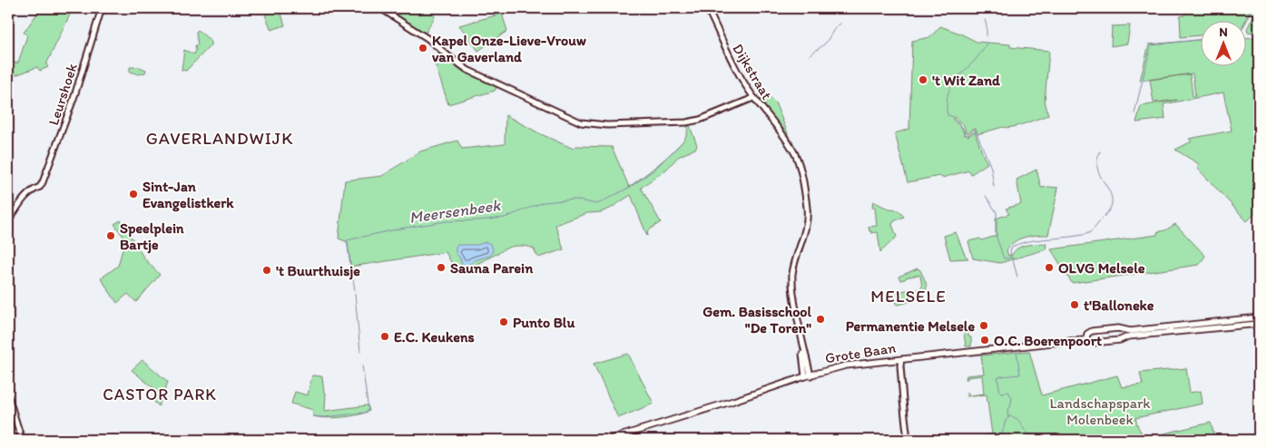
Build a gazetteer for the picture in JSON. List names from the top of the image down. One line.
{"streets":{"main road":["Grote Baan"],"street":["Dijkstraat","Leurshoek"]},"crossings":[["Dijkstraat","Grote Baan"]],"districts":["GAVERLANDWIJK","MELSELE","CASTOR PARK"],"water":["Meersenbeek"],"parks":["Landschapspark Molenbeek"],"places":["Kapel Onze-Lieve-Vrouw van Gaverland","'t Wit Zand","Sint-Jan Evangelistkerk","Speelplein Bartje","Sauna Parein","OLVG Melsele","'t Buurthuisje","t'Balloneke","Gem. Basisschool \"De Toren\"","Punto Blu","Permanentie Melsele","E.C. Keukens","O.C. Boerenpoort"],"north":"top"}
